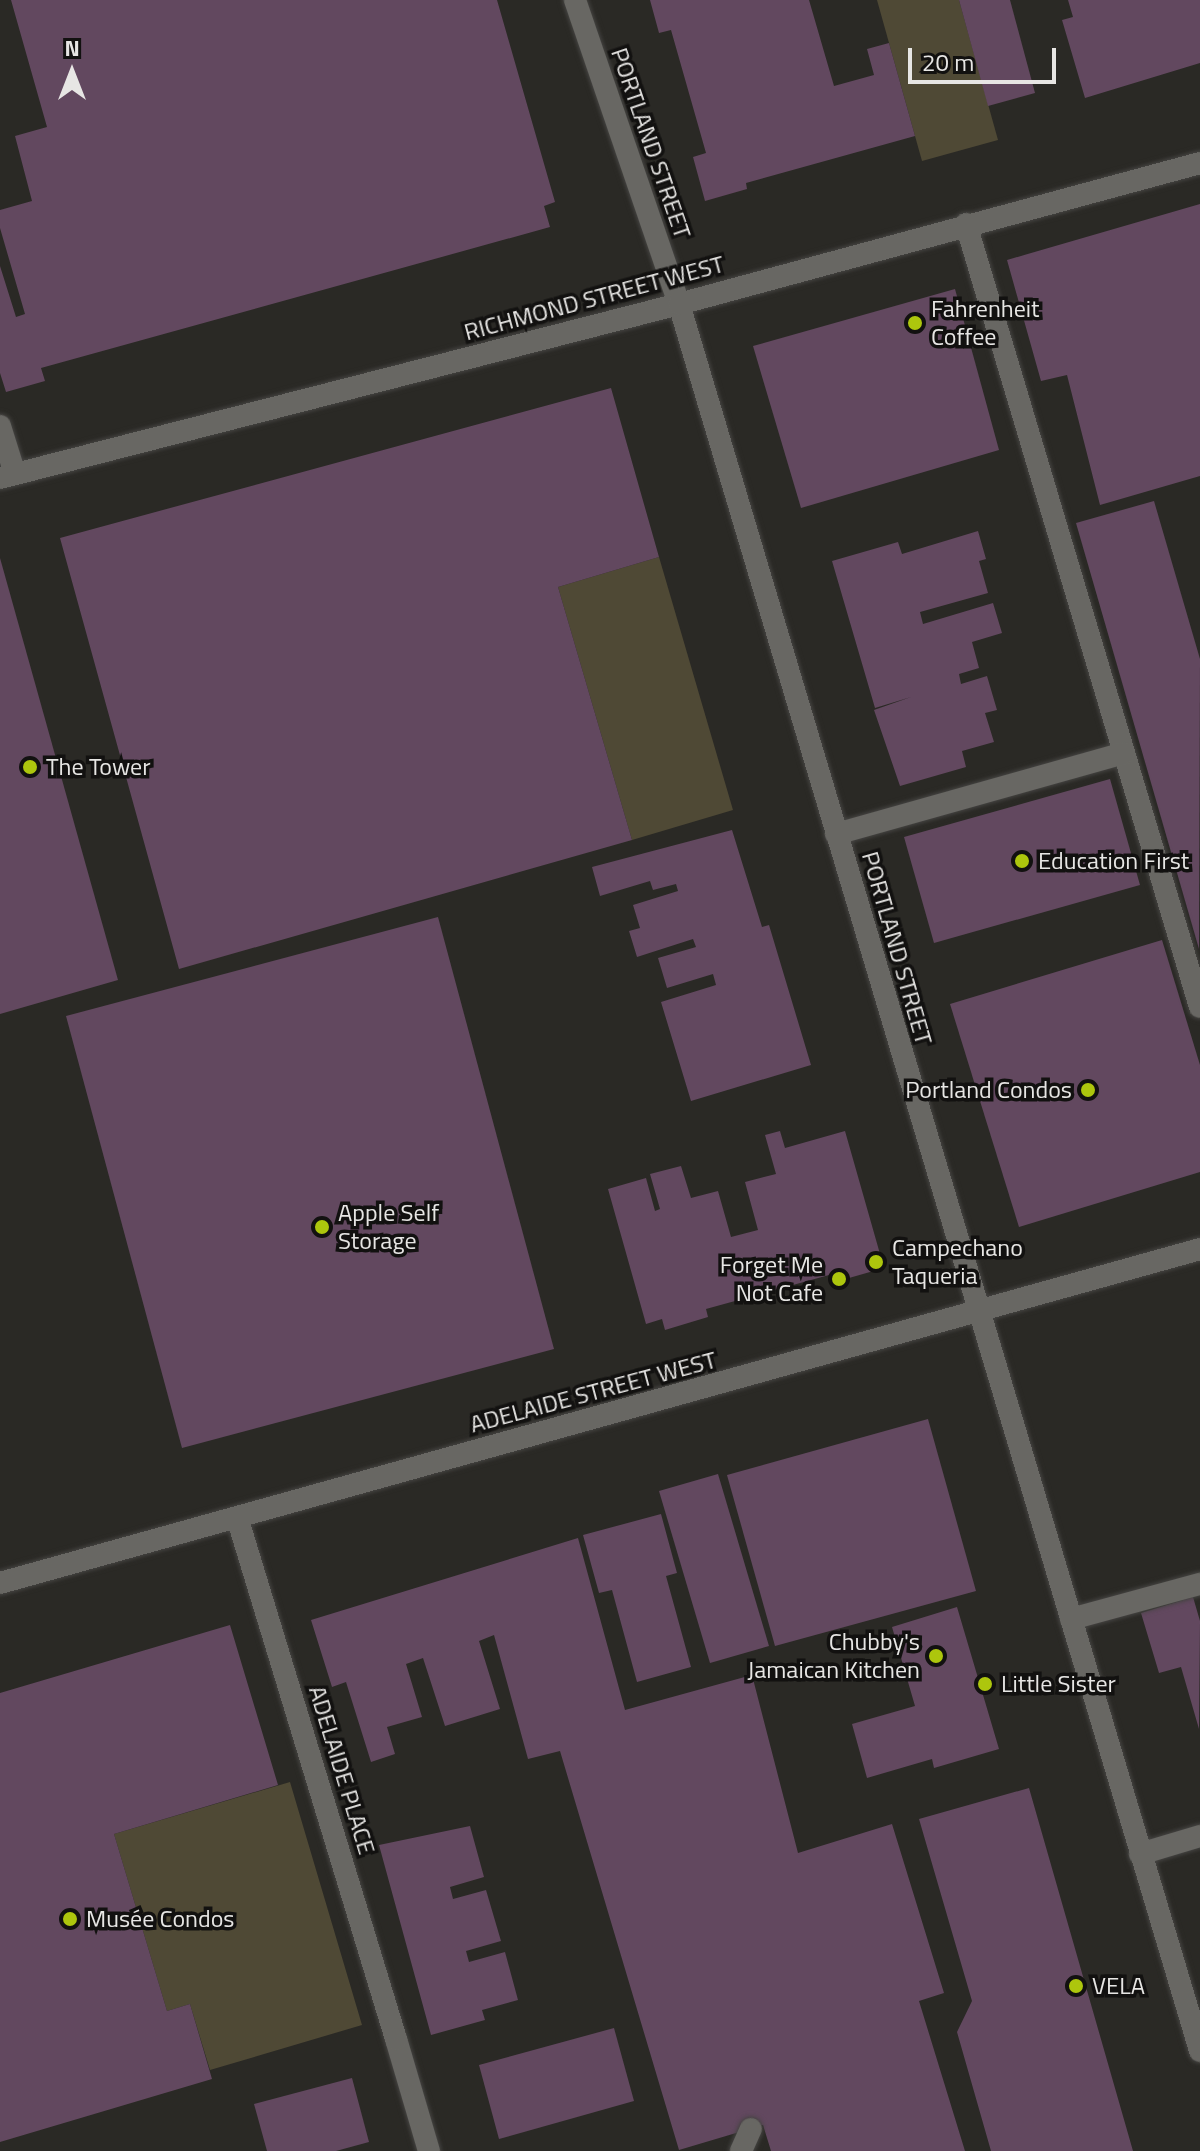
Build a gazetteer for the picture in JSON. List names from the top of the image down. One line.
{"streets":{"street":["PORTLAND STREET","RICHMOND STREET WEST","ADELAIDE STREET WEST","ADELAIDE PLACE"]},"crossings":[["PORTLAND STREET","RICHMOND STREET WEST"],["PORTLAND STREET","ADELAIDE STREET WEST"],["ADELAIDE STREET WEST","ADELAIDE PLACE"]],"places":["Fahrenheit Coffee","The Tower","Education First","Portland Condos","Apple Self Storage","Campechano Taqueria","Forget Me Not Cafe","Chubby's Jamaican Kitchen","Little Sister","Musée Condos","VELA"],"scale_bar":"20 m","north":"top"}
